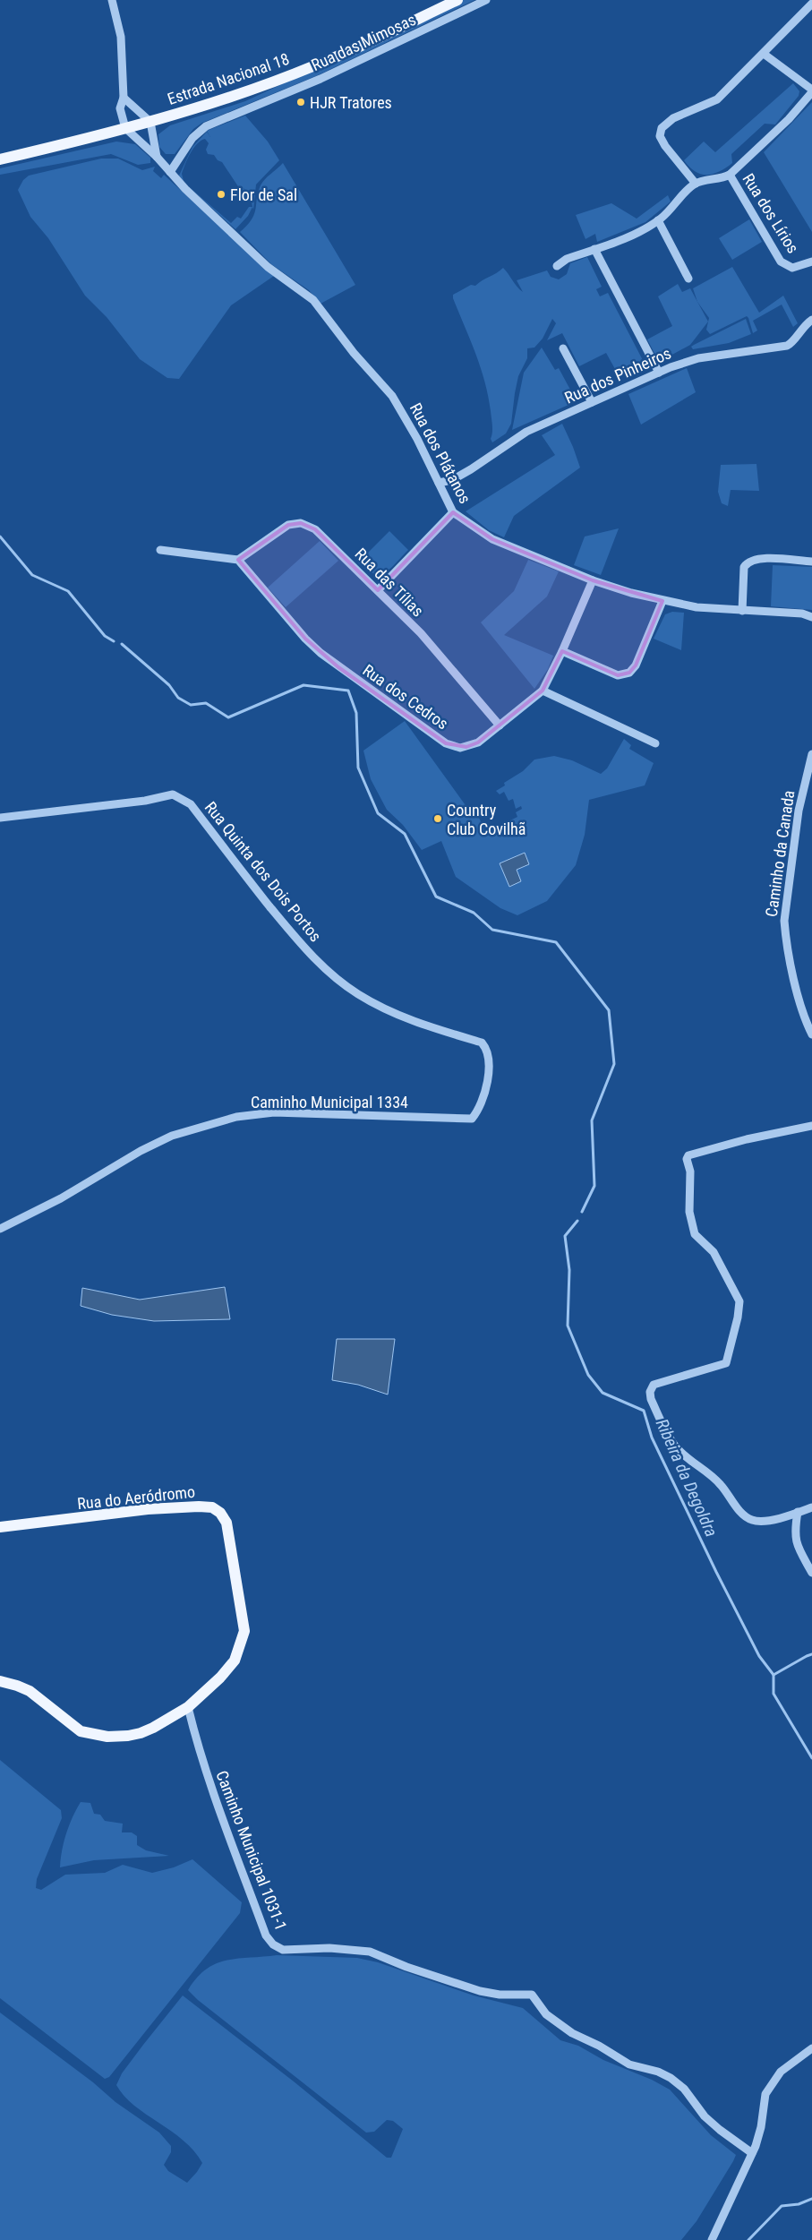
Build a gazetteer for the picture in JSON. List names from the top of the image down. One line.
{"streets":{"main road":["Estrada Nacional 18","Rua do Aeródromo"],"street":["Rua das Mimosas","Rua dos Lírios","Rua dos Pinheiros","Rua dos Plátanos","Rua das Tílias","Rua dos Cedros","Caminho da Canada","Rua Quinta dos Dois Portos","Caminho Municipal 1334","Caminho Municipal 1031-1"]},"crossings":[["Rua das Mimosas","Rua dos Plátanos"],["Estrada Nacional 18","Rua dos Plátanos"],["Rua dos Pinheiros","Rua dos Plátanos"],["Rua dos Plátanos","Rua dos Cedros"],["Rua das Tílias","Rua dos Cedros"],["Rua Quinta dos Dois Portos","Caminho Municipal 1334"],["Rua do Aeródromo","Caminho Municipal 1031-1"]],"water":["Ribeira da Degoldra"],"places":["HJR Tratores","Flor de Sal","Country Club Covilhã"]}
